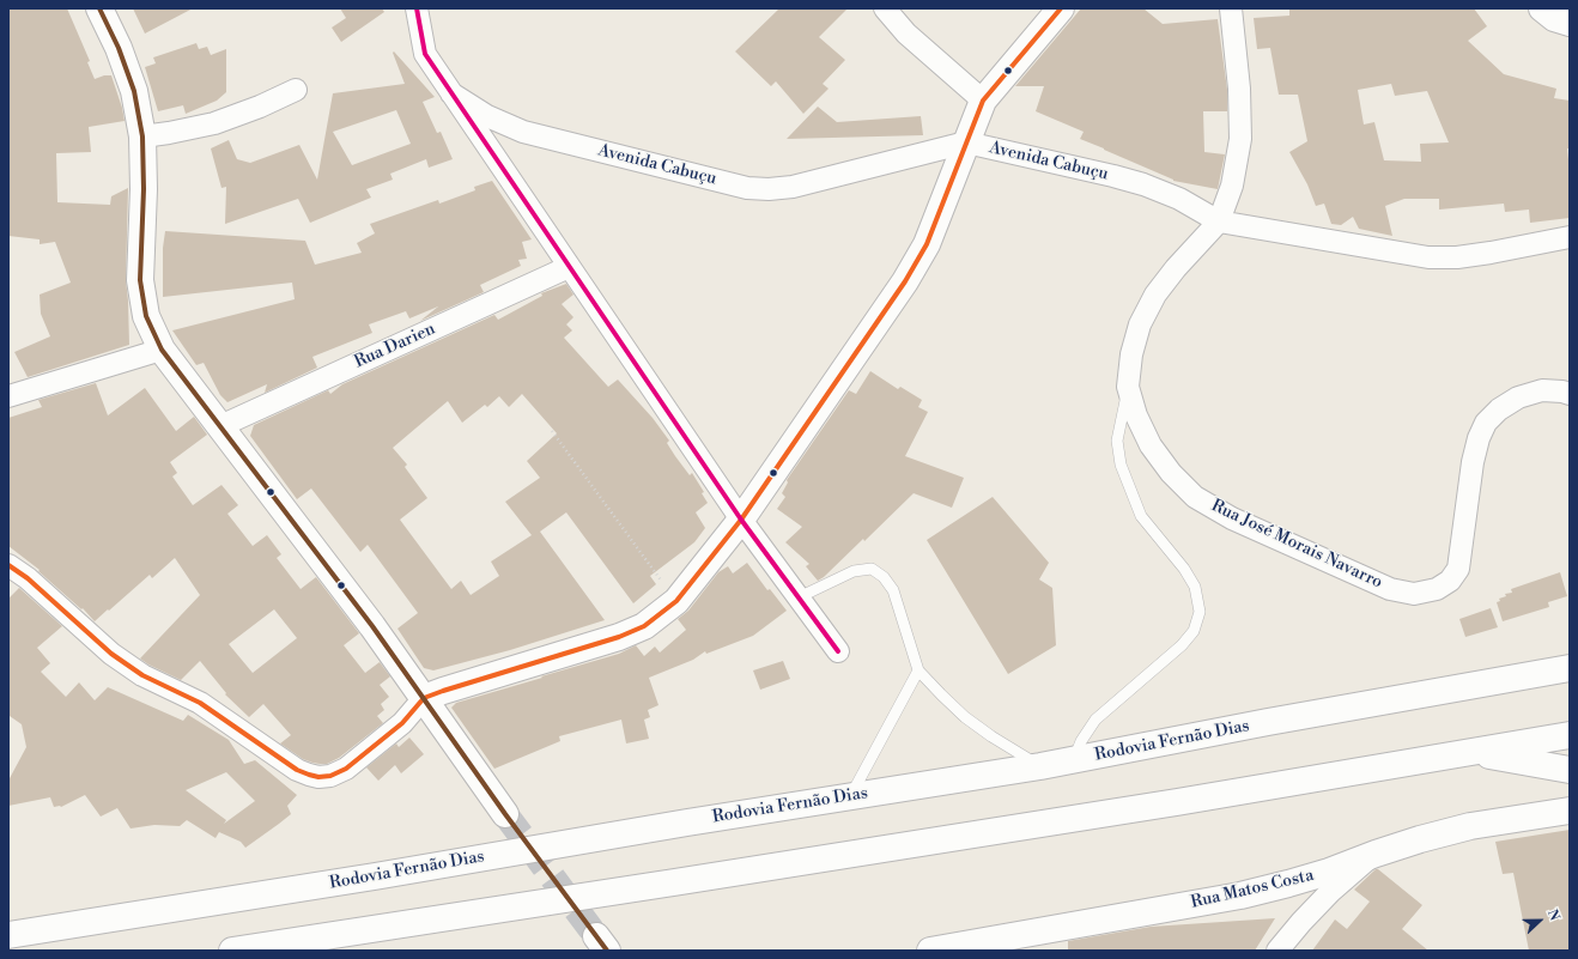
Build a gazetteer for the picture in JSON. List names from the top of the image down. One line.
{"streets":{"main road":["Rodovia Fernão Dias","Rua Matos Costa"],"street":["Avenida Cabuçu","Rua Darien","Rua José Morais Navarro"]},"crossings":[["Avenida Cabuçu","Rua José Morais Navarro"]],"north":"right"}
